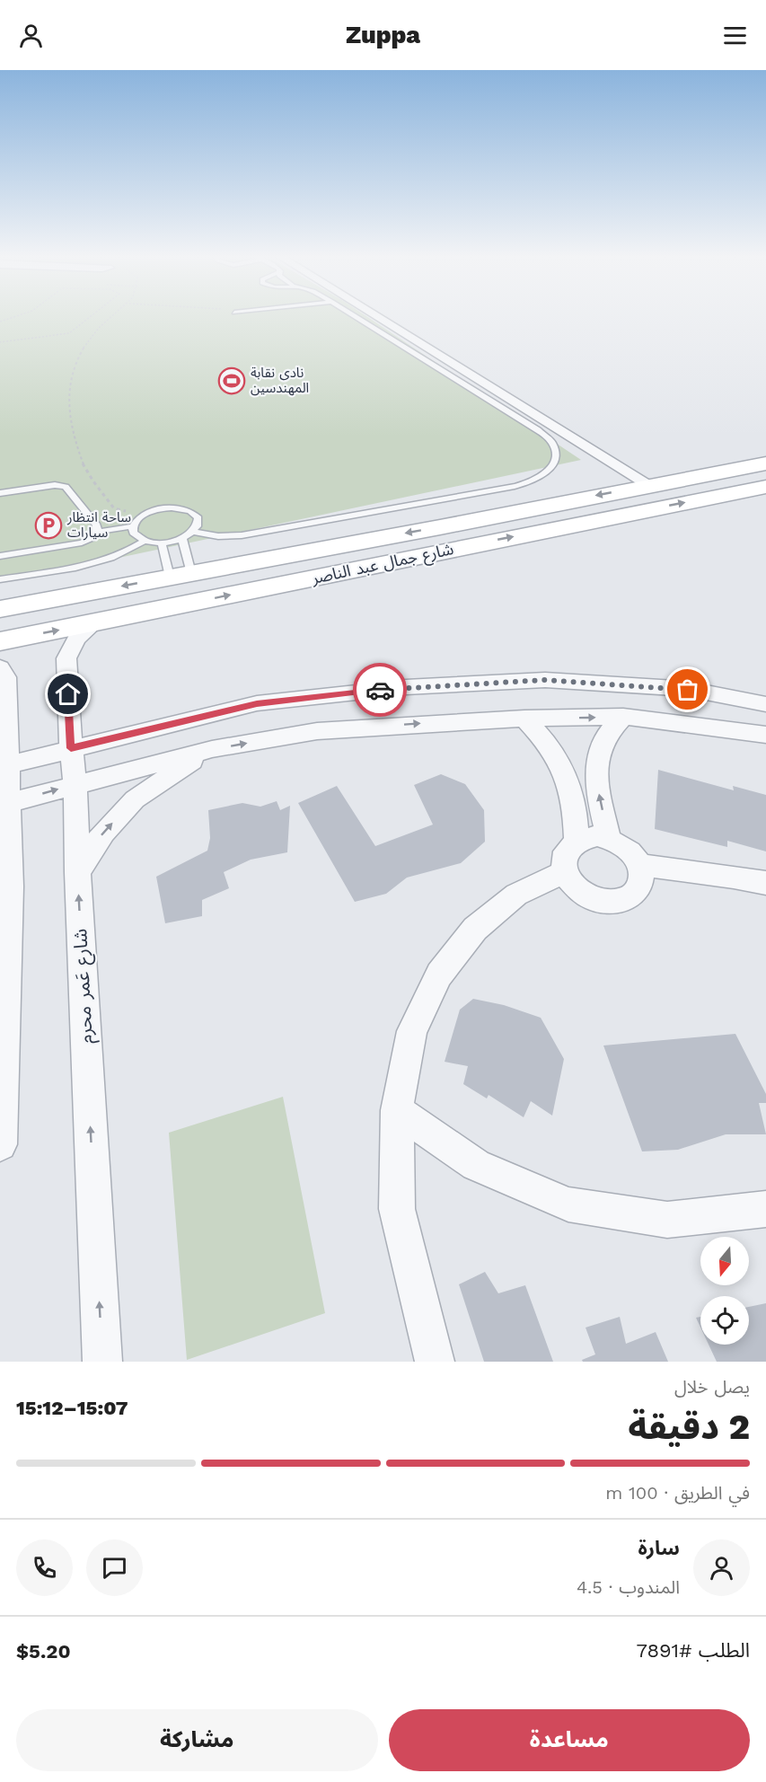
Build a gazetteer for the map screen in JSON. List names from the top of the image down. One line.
{"streets":{"main road":["شارع جمال عبد الناصر"],"street":["شارع عَمر محرم"]},"crossings":[["شارع جمال عبد الناصر","شارع عَمر محرم"]],"places":{"sports":["نادى نقابة المهندسين"],"parking":["ساحة انتظار سيارات"]},"north":"bottom","page":{"header":"Zuppa","heading":["2 دقيقة","يصل خلال","15:07–15:12"],"panel":["سارة","المندوب · 4.5","الطلب #7891","$5.20"],"bar":"في الطريق · 100 m","buttons":["مساعدة","مشاركة"]}}
